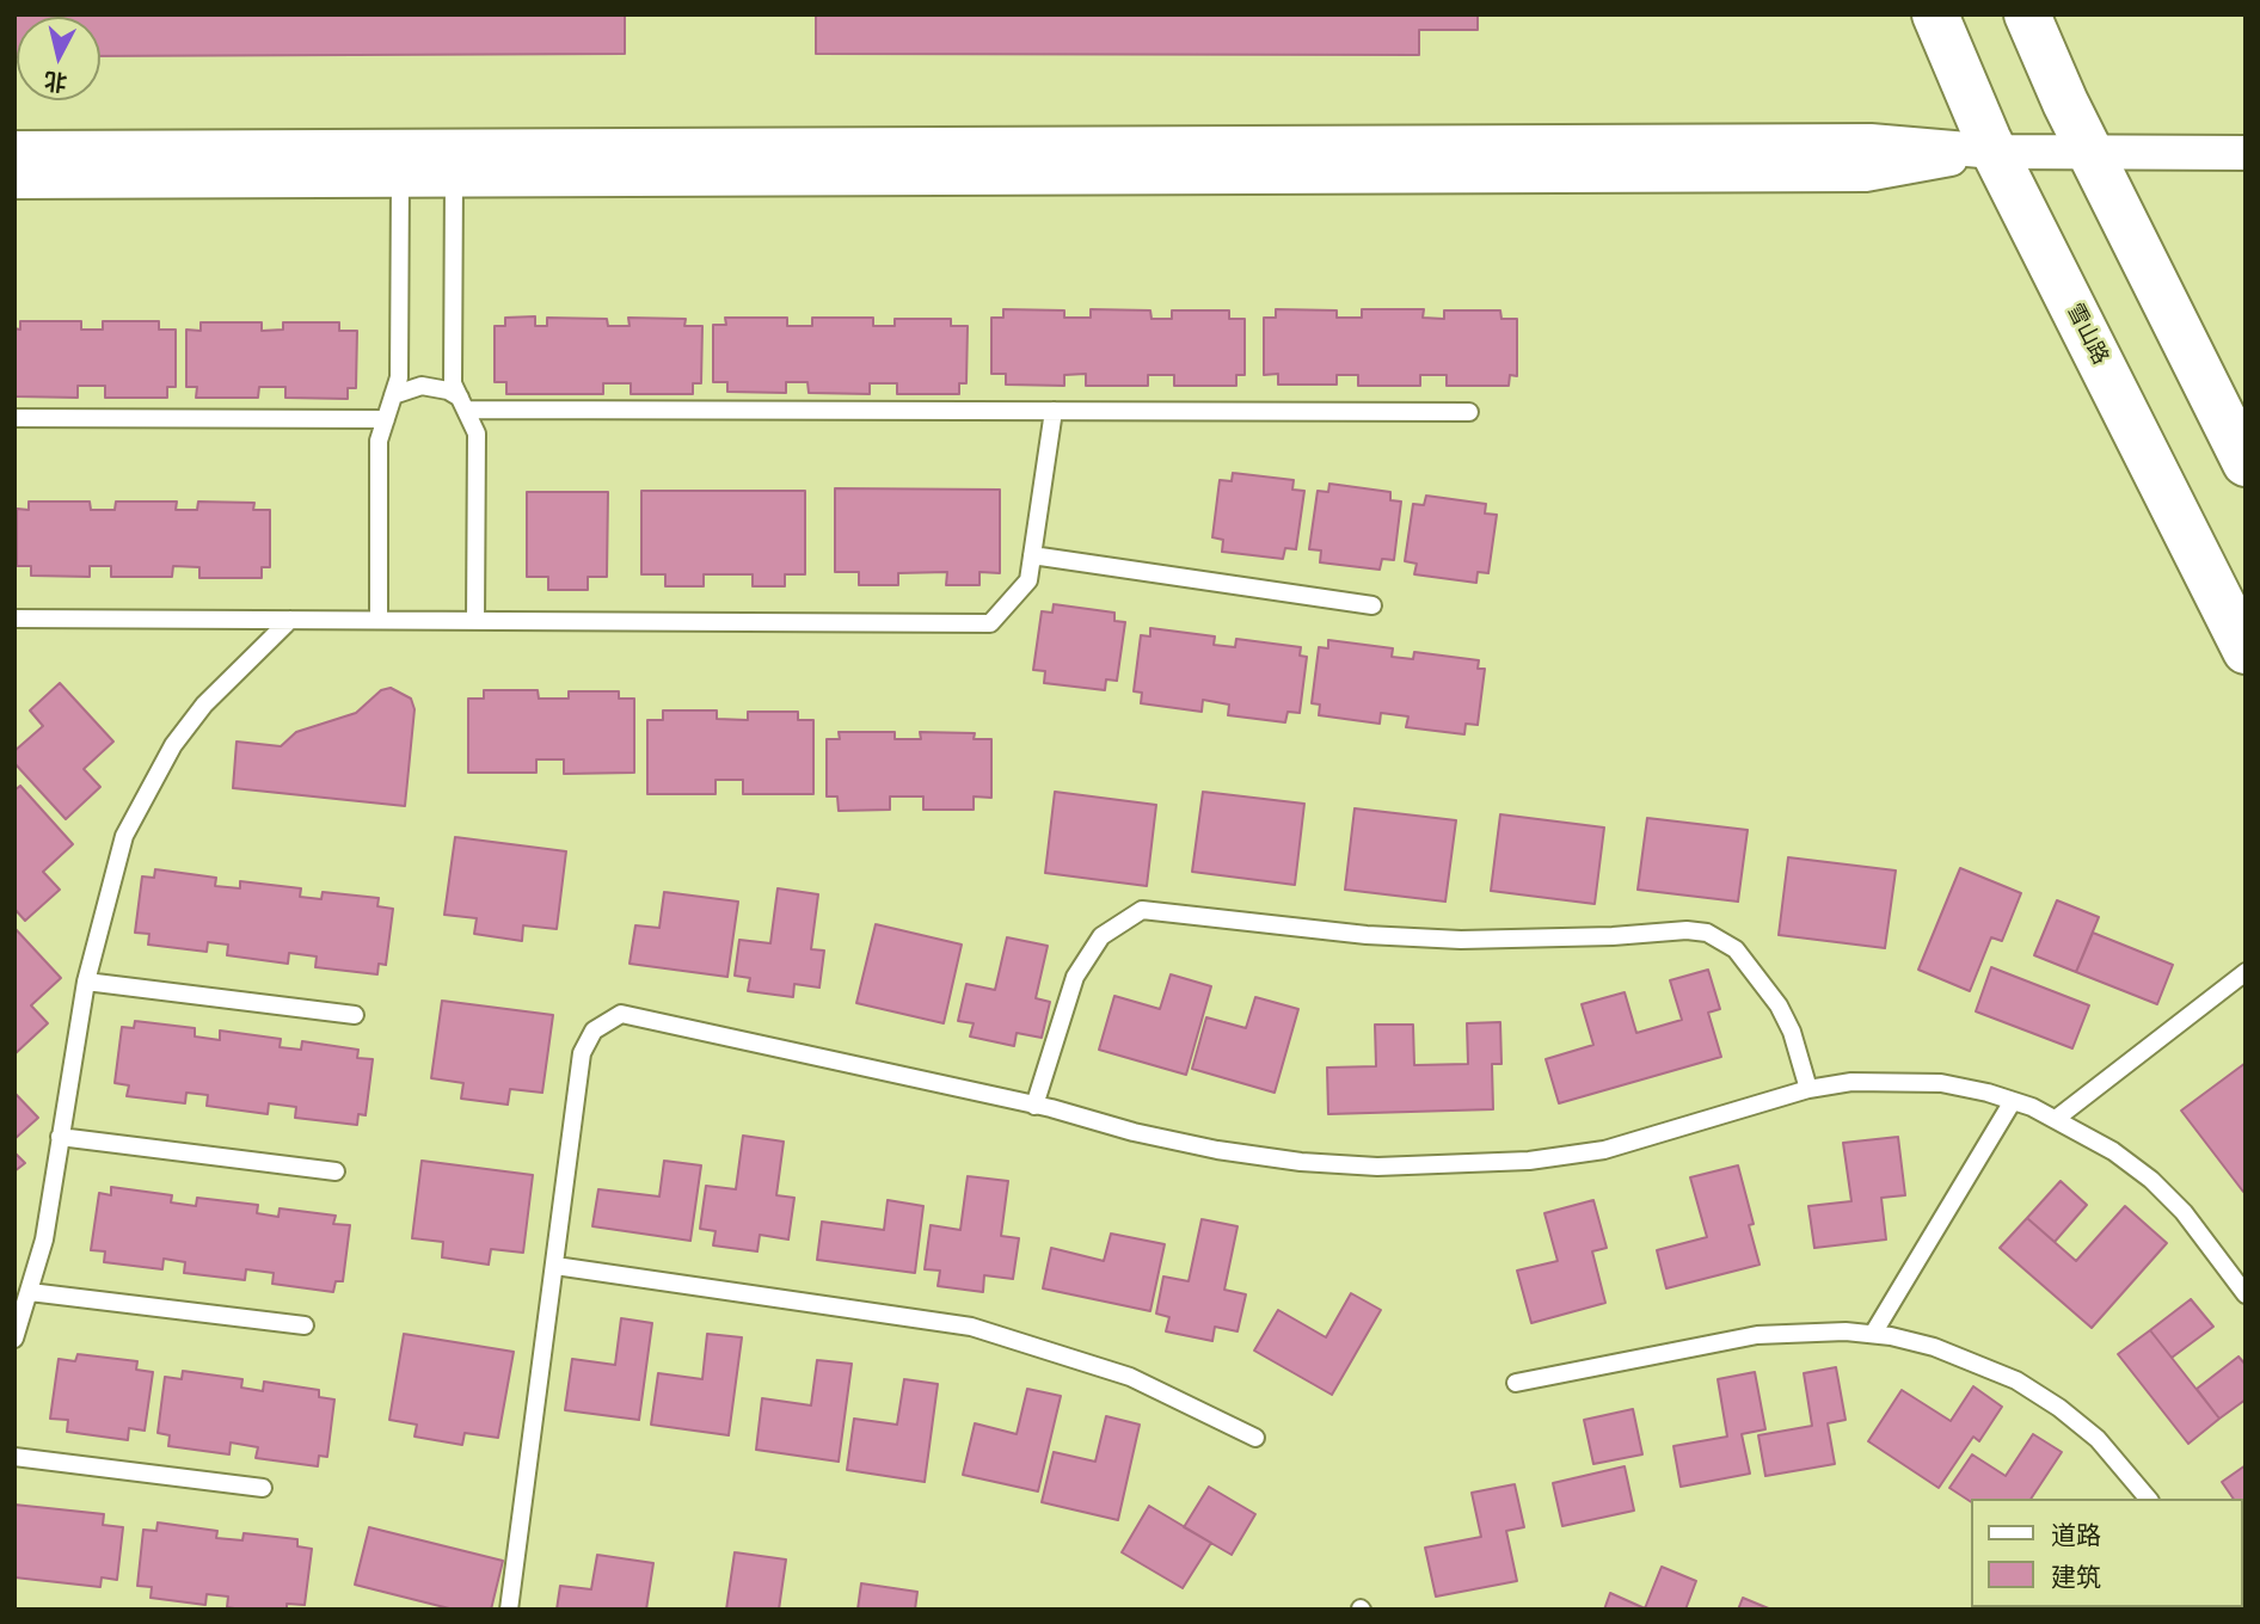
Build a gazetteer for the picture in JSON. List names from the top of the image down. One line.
{"streets":{"main road":["雪山路"]},"legend":["道路","建筑"],"north":"bottom"}
